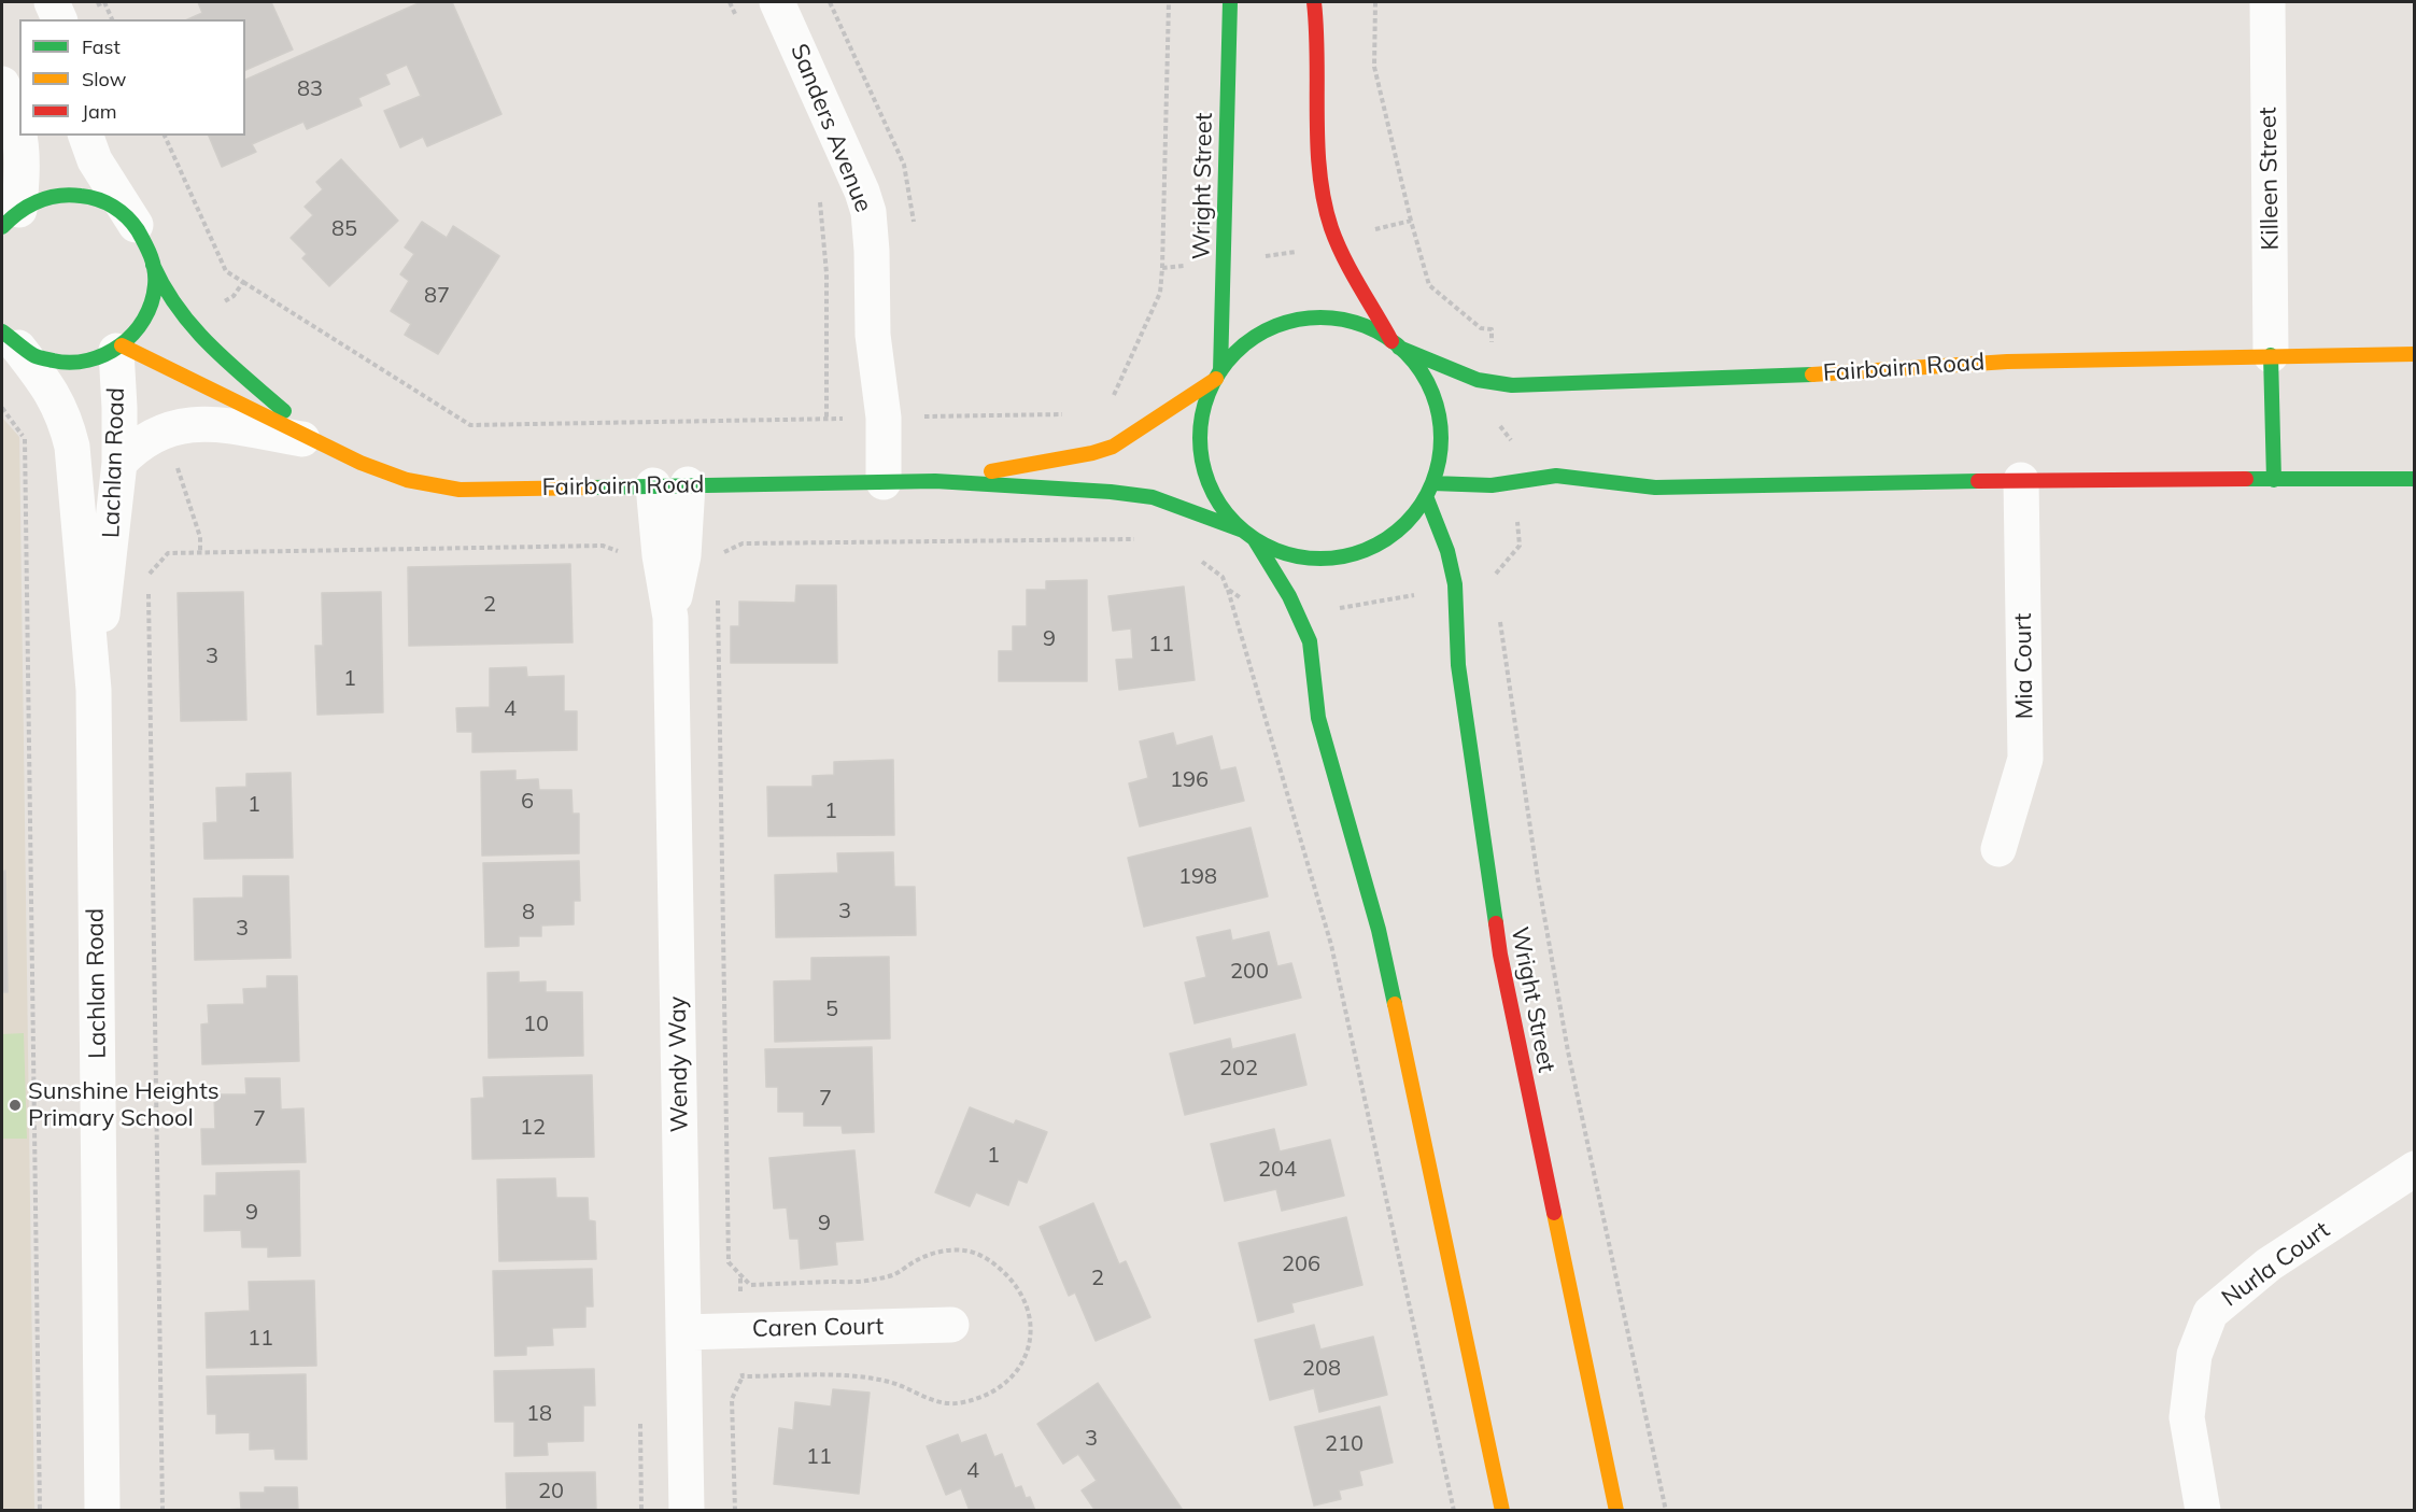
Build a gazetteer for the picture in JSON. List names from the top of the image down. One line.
{"streets":{"street":["Sanders Avenue","Killeen Street","Wright Street","Fairbairn Road","Lachlan Road","Mia Court","Wendy Way","Nurla Court","Caren Court"]},"crossings":[["Sanders Avenue","Fairbairn Road"],["Killeen Street","Fairbairn Road"],["Wright Street","Fairbairn Road"],["Fairbairn Road","Lachlan Road"],["Fairbairn Road","Wendy Way"],["Wendy Way","Caren Court"]],"places":["Sunshine Heights Primary School"],"house_numbers":["83","85","87","2","9","11","3","1","4","196","6","1","1","198","3","8","3","200","5","10","202","7","7","12","1","204","9","9","206","2","11","208","18","3","210","11","4","20"],"legend":["Fast","Slow","Jam"]}
